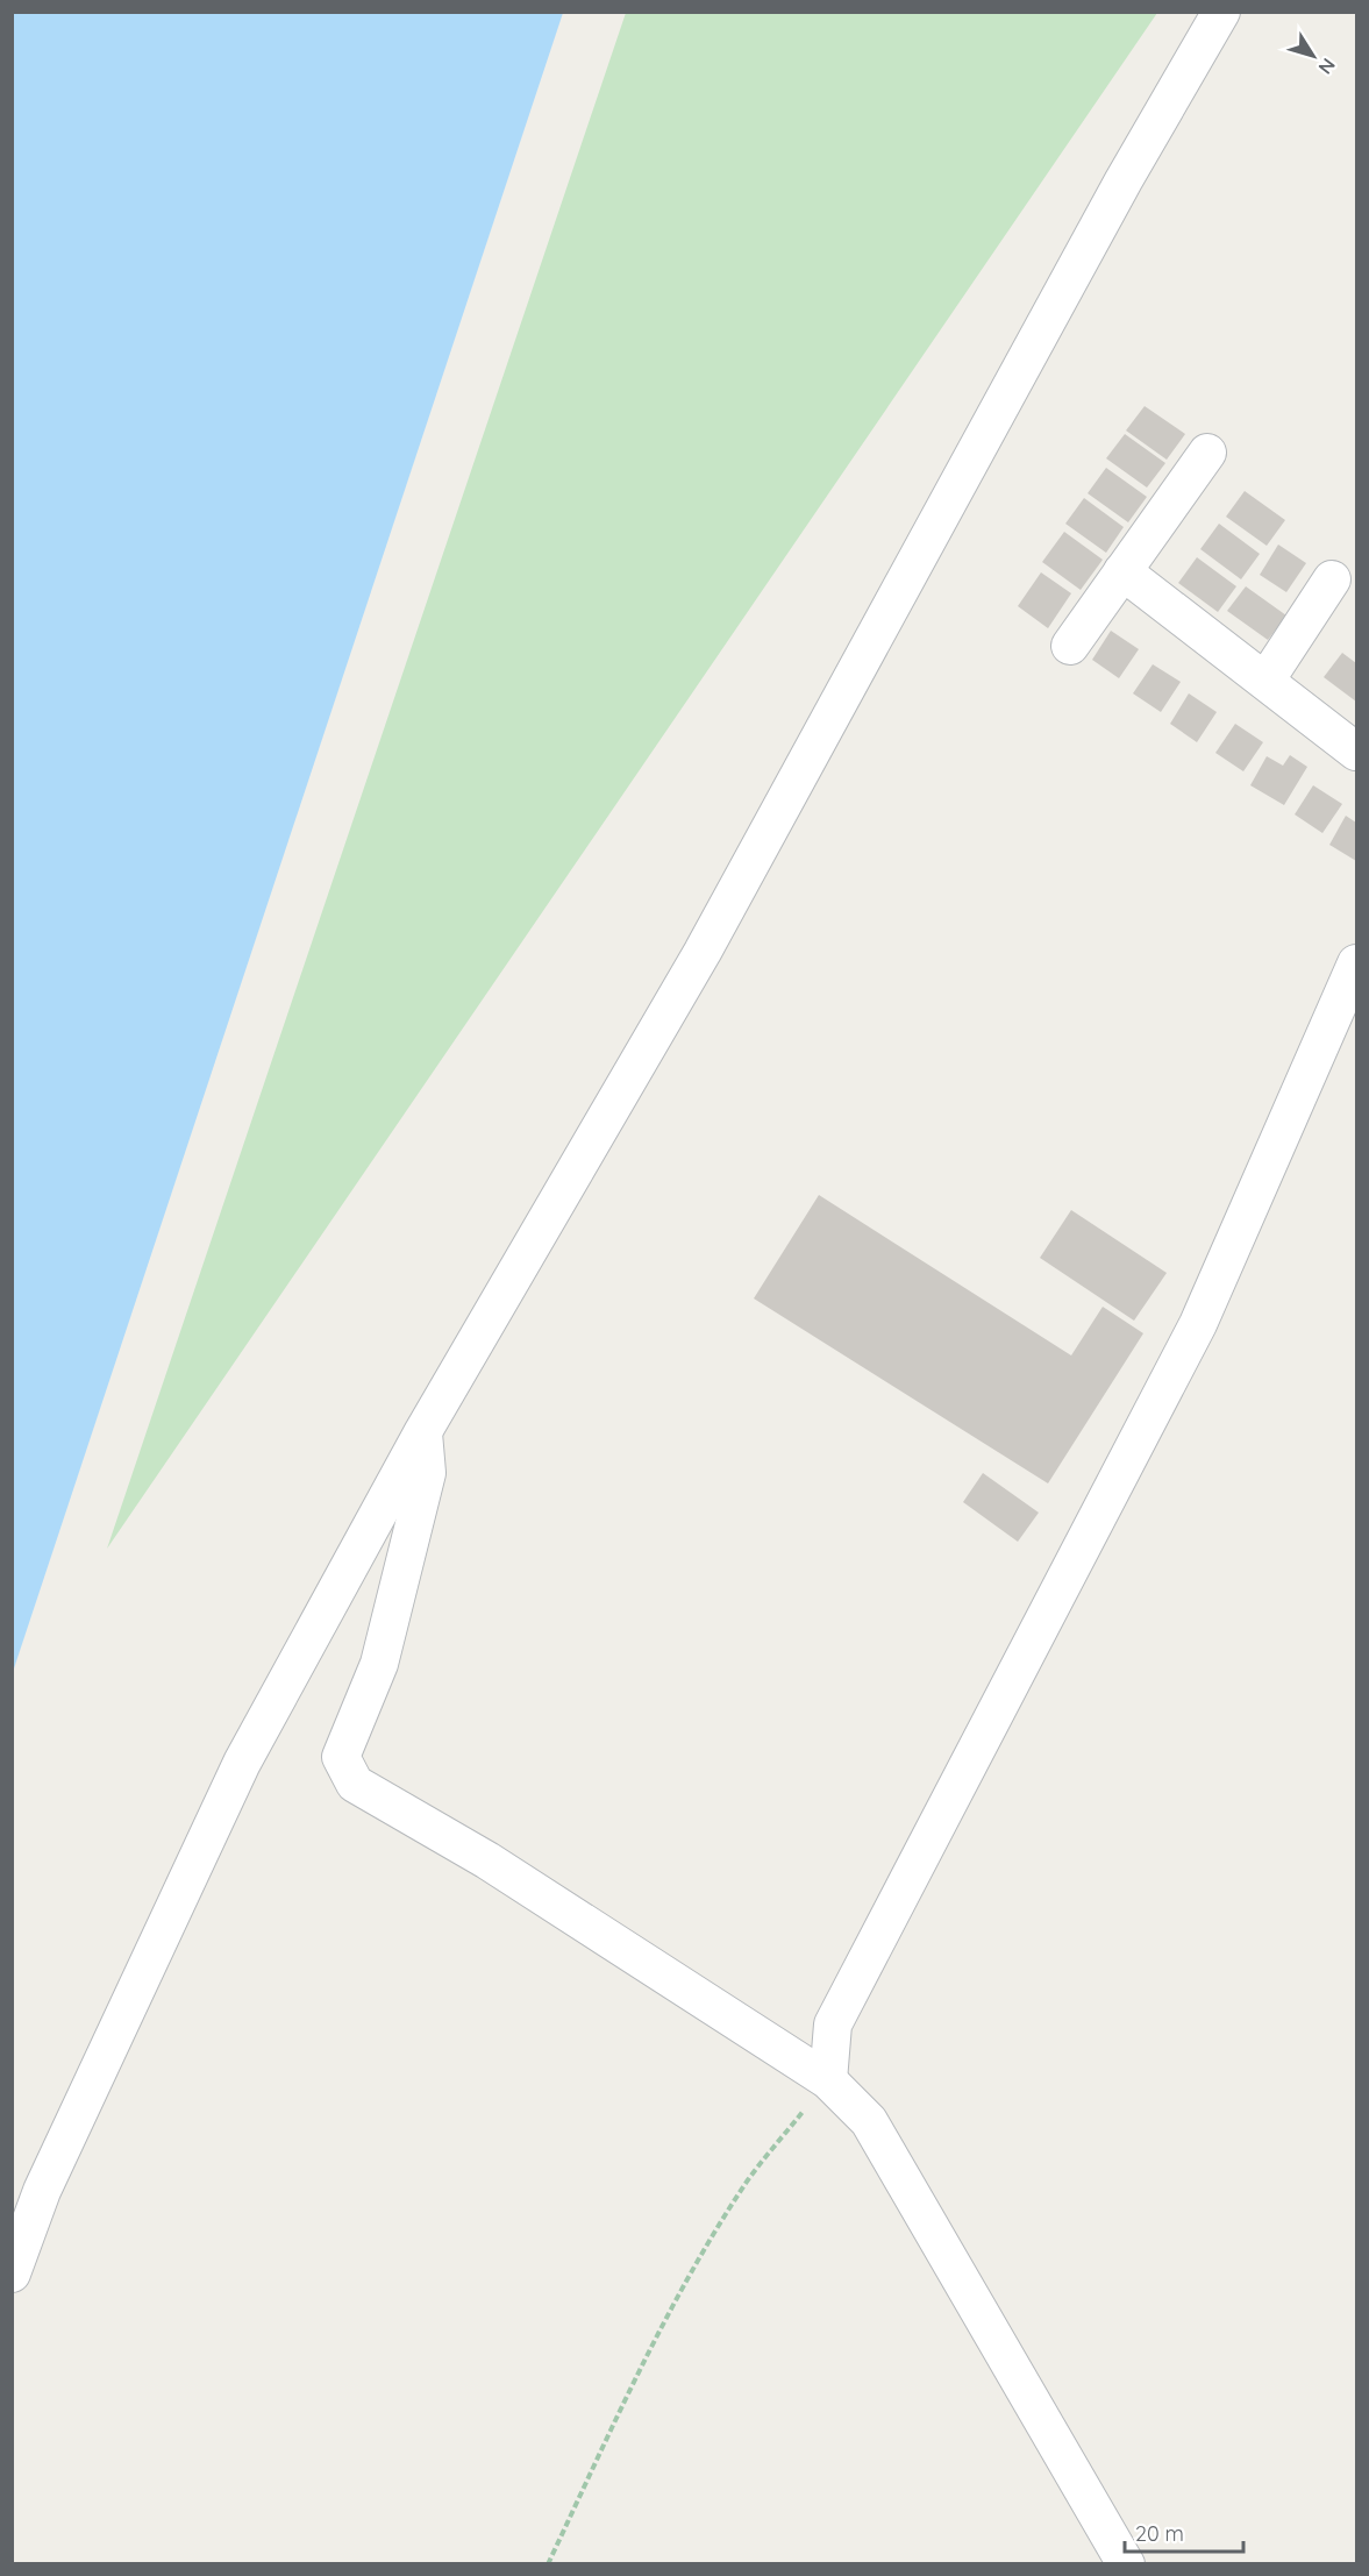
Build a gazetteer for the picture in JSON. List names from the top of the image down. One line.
{"scale_bar":"20 m","north":"bottom right"}
